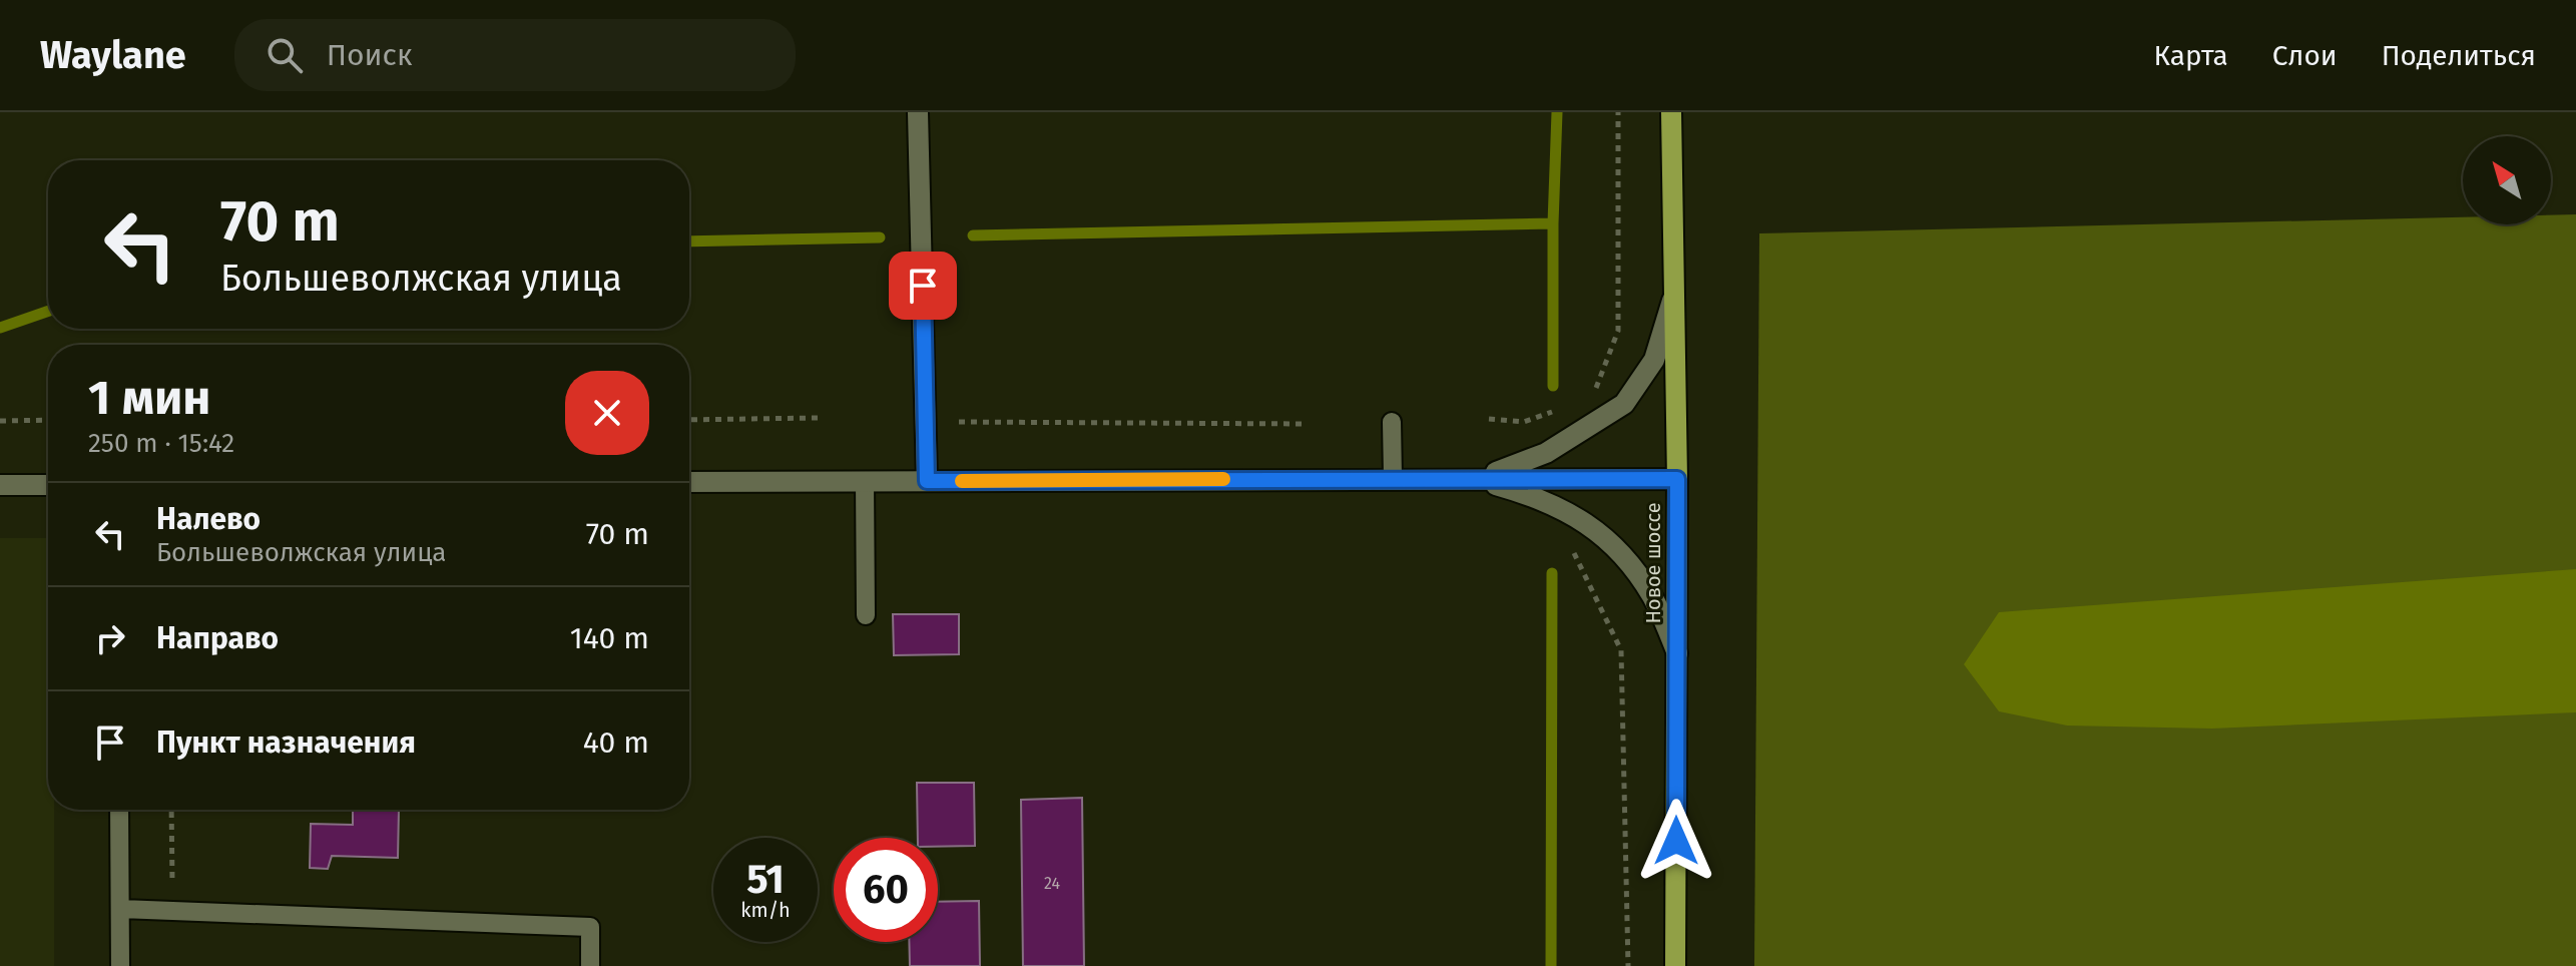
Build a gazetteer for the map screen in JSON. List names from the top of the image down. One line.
{"streets":{"main road":["Новое шоссе"]},"house_numbers":["24"],"north":"top left","page":{"header":"Waylane","search":"Поиск","nav":["Карта","Слои","Поделиться"],"turn":["70 m","Большеволжская улица"],"heading":["1 мин","250 m · 15:42"],"list":[{"name":"Налево","note":"Большеволжская улица","value":"70 m"},{"name":"Направо","value":"140 m"},{"name":"Пункт назначения","value":"40 m"}],"speed":"51 km/h","limit":"60"}}
